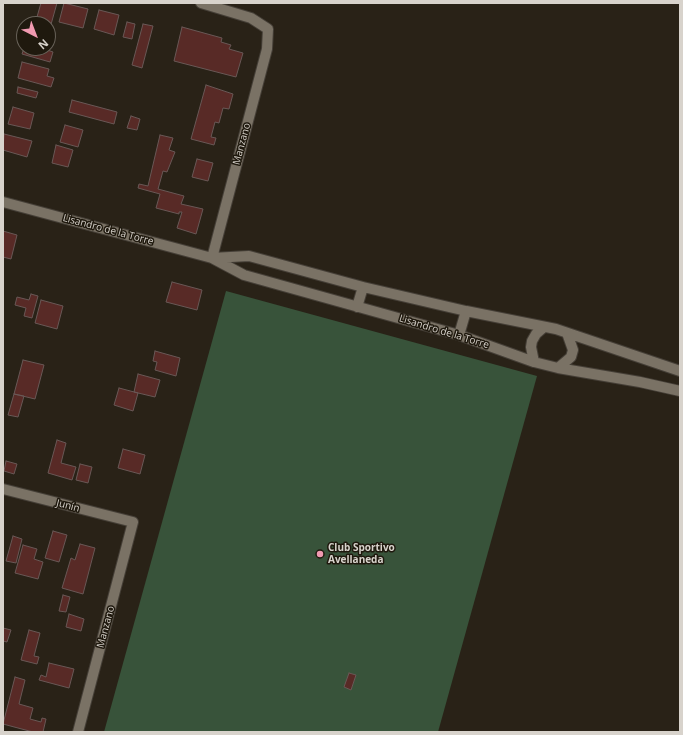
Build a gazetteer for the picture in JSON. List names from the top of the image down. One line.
{"streets":{"street":["Manzano","Lisandro de la Torre","Junín"]},"crossings":[["Manzano","Lisandro de la Torre"],["Manzano","Junín"]],"places":["Club Sportivo Avellaneda"],"north":"bottom right"}
